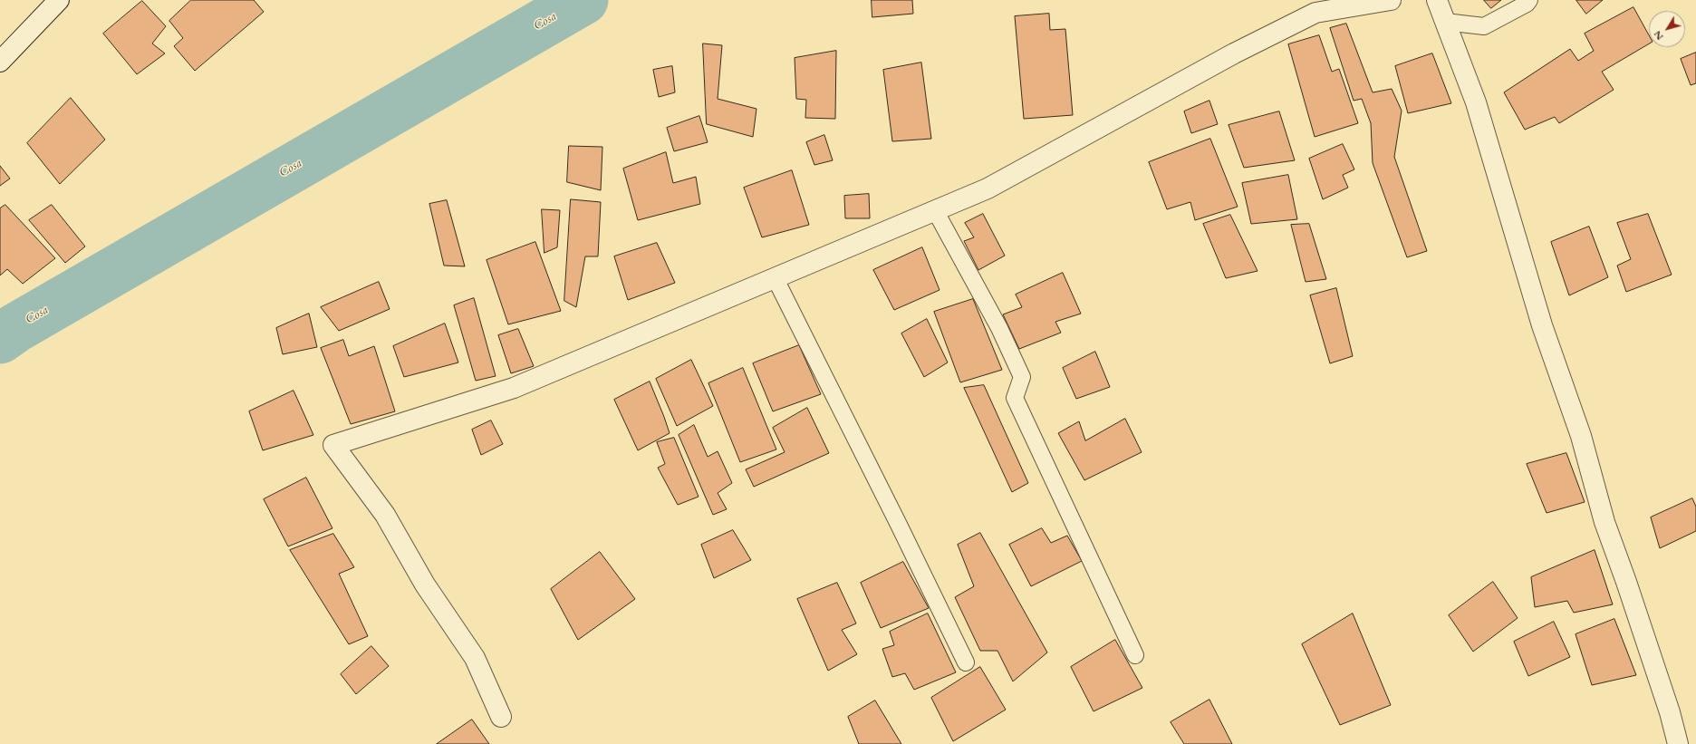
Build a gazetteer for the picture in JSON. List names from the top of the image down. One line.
{"water":["Cosa"],"north":"bottom left"}
